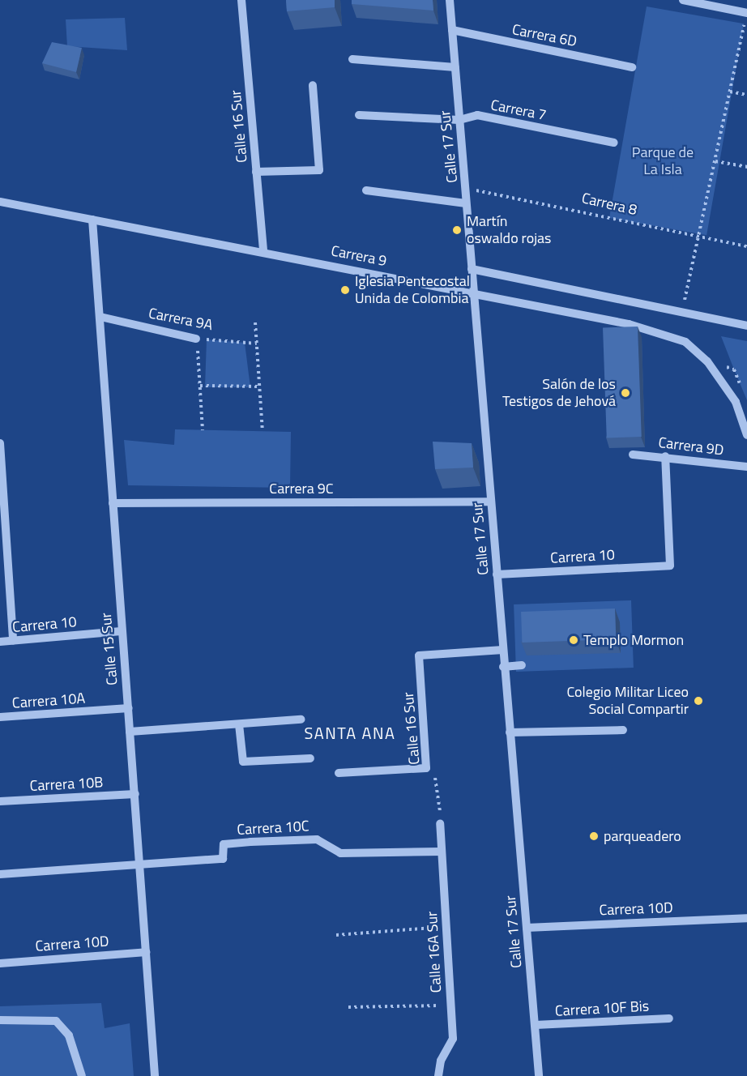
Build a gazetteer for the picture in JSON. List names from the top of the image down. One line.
{"streets":{"street":["Carrera 6D","Carrera 7","Calle 16 Sur","Calle 17 Sur","Carrera 9","Carrera 9A","Carrera 9D","Carrera 9C","Carrera 10","Calle 15 Sur","Carrera 10A","Carrera 10B","Carrera 10C","Carrera 10D","Calle 16A Sur","Carrera 10F Bis"],"path":["Carrera 8"]},"crossings":[["Carrera 6D","Calle 17 Sur"],["Carrera 7","Calle 17 Sur"],["Calle 16 Sur","Calle 17 Sur"],["Calle 16 Sur","Carrera 9"],["Calle 16 Sur","Calle 16A Sur"],["Calle 17 Sur","Carrera 8"],["Calle 17 Sur","Carrera 9"],["Calle 17 Sur","Carrera 9C"],["Calle 17 Sur","Carrera 10"],["Calle 17 Sur","Carrera 10D"],["Calle 17 Sur","Carrera 10F Bis"],["Carrera 9","Calle 15 Sur"],["Carrera 9A","Calle 15 Sur"],["Carrera 9D","Carrera 10"],["Carrera 9C","Calle 15 Sur"],["Carrera 10","Calle 15 Sur"],["Calle 15 Sur","Carrera 10A"],["Calle 15 Sur","Carrera 10B"],["Calle 15 Sur","Carrera 10C"],["Calle 15 Sur","Carrera 10D"],["Carrera 10C","Calle 16A Sur"]],"districts":["SANTA ANA"],"parks":["Parque de La Isla"],"places":["Martín oswaldo rojas","Iglesia Pentecostal Unida de Colombia","Salón de los Testigos de Jehová","Templo Mormon","Colegio Militar Liceo Social Compartir","parqueadero"]}
